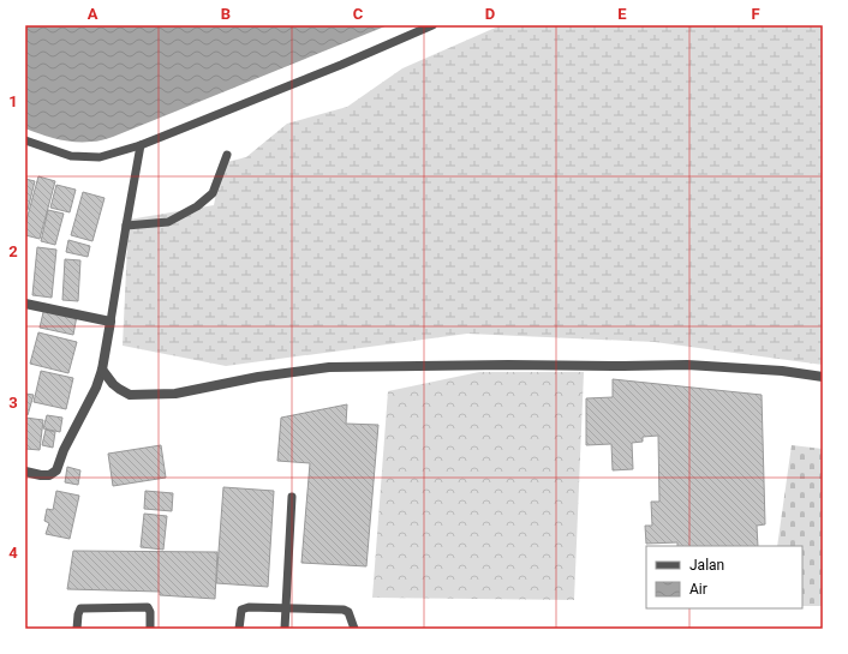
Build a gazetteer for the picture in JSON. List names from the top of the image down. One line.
{"legend":["Jalan","Air"],"grid":{"columns":["A","B","C","D","E","F"],"rows":["1","2","3","4"]}}
